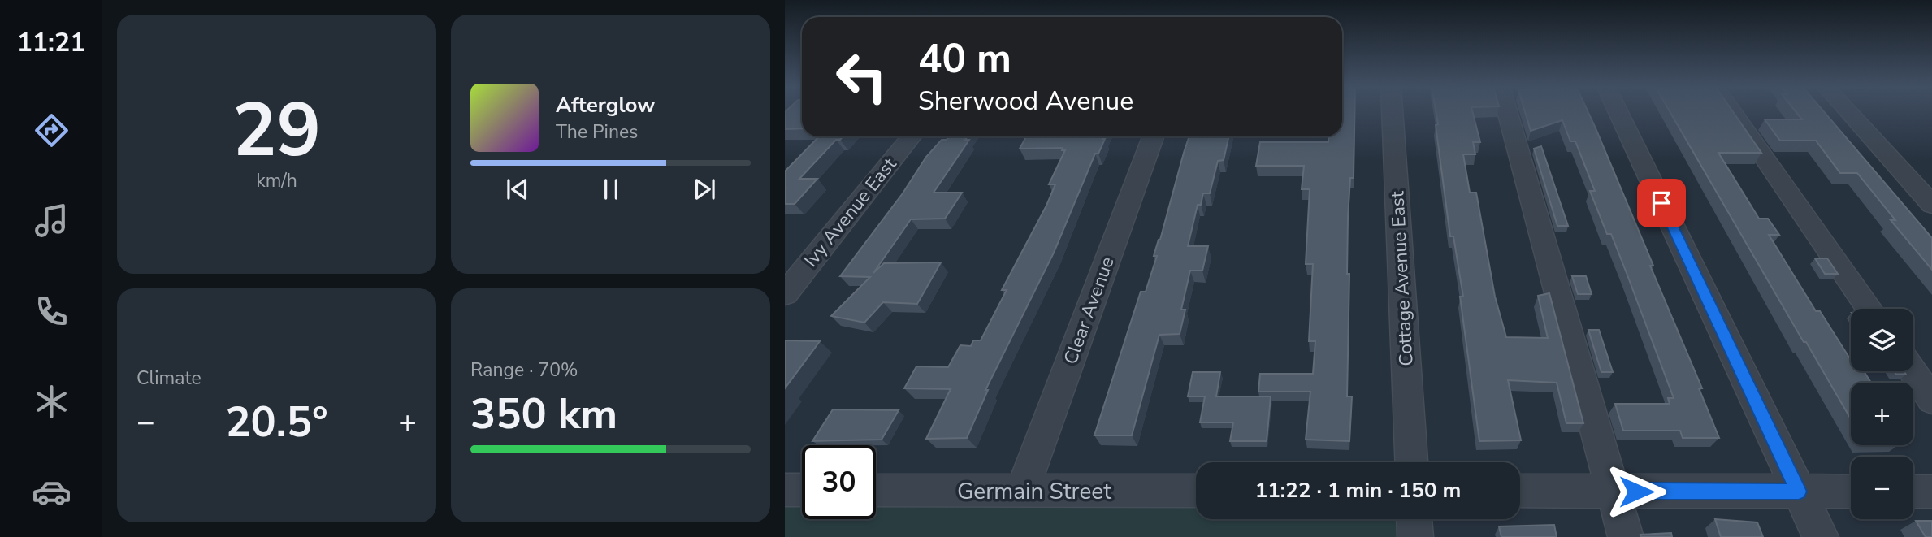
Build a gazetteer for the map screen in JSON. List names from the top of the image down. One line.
{"streets":{"street":["Ivy Avenue East","Cottage Avenue East","Clear Avenue","Germain Street"]},"crossings":[["Clear Avenue","Germain Street"]],"page":{"tabs":"11:21","tile":[["29","km/h"],"Climate",["Range · 70%","350 km"]],"turn":["40 m","Sherwood Avenue"],"song":["Afterglow","The Pines"],"map_buttons":["+","−"],"heat":["−","20.5°","+"],"limit":"30","trip":"11:22 · 1 min · 150 m"}}
